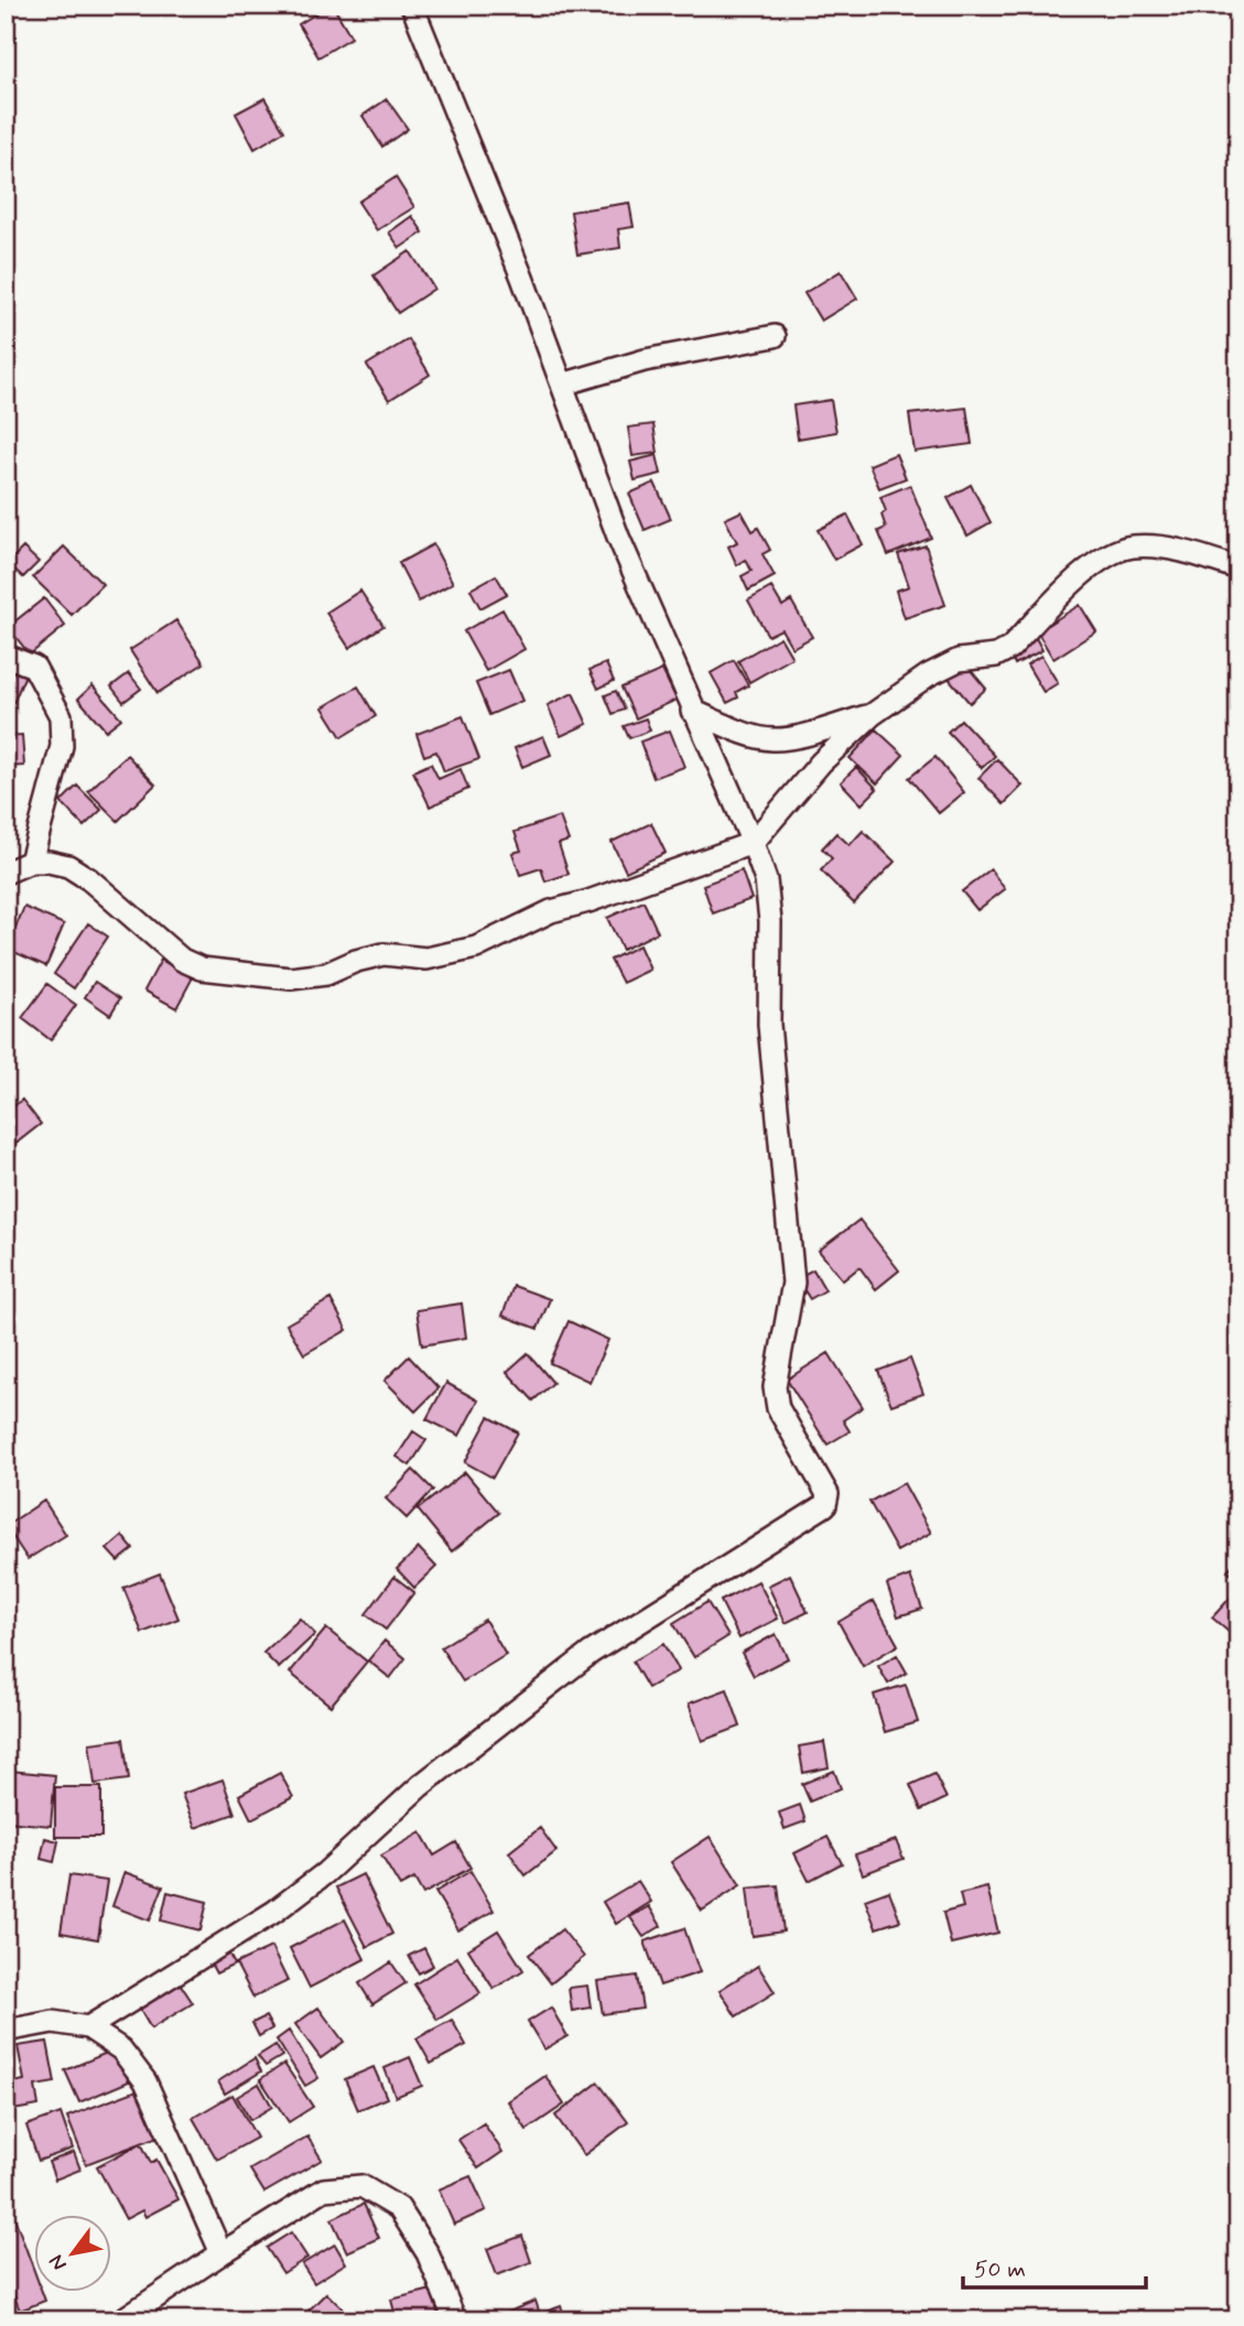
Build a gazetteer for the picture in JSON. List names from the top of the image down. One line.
{"scale_bar":"50 m","north":"bottom left"}
